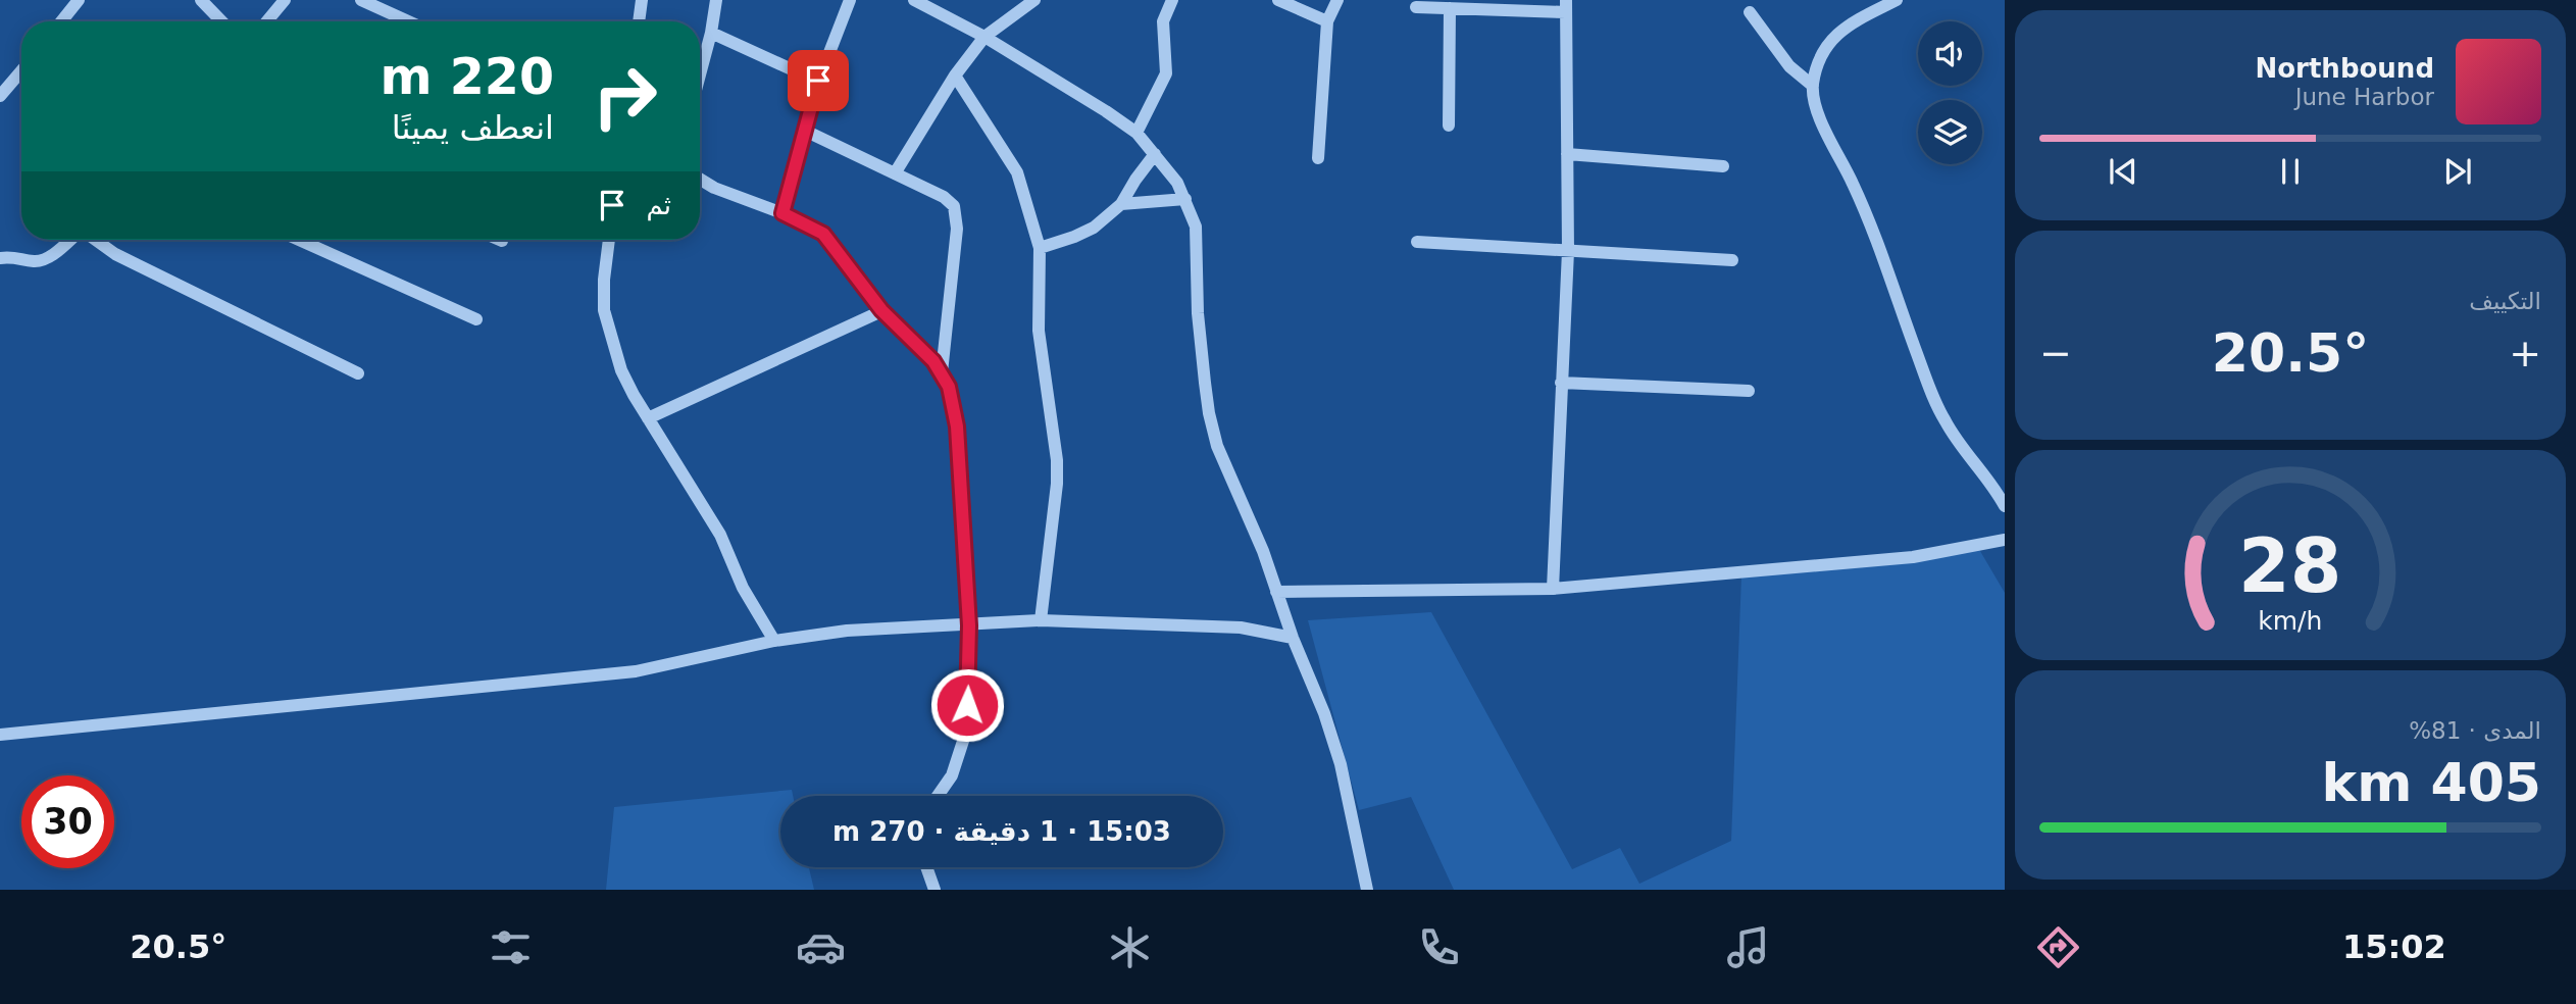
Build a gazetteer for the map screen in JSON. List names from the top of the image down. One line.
{"page":{"turn":["220 m","انعطف يمينًا"],"song":["Northbound","June Harbor"],"then":"ثم","tile":["التكييف",["المدى · 81%","405 km"]],"heat":["−","20.5°","+"],"limit":"30","trip":"15:03 · 1 دقيقة · 270 m","tabs":["15:02","20.5°"],"gauge":["28","km/h"]}}
